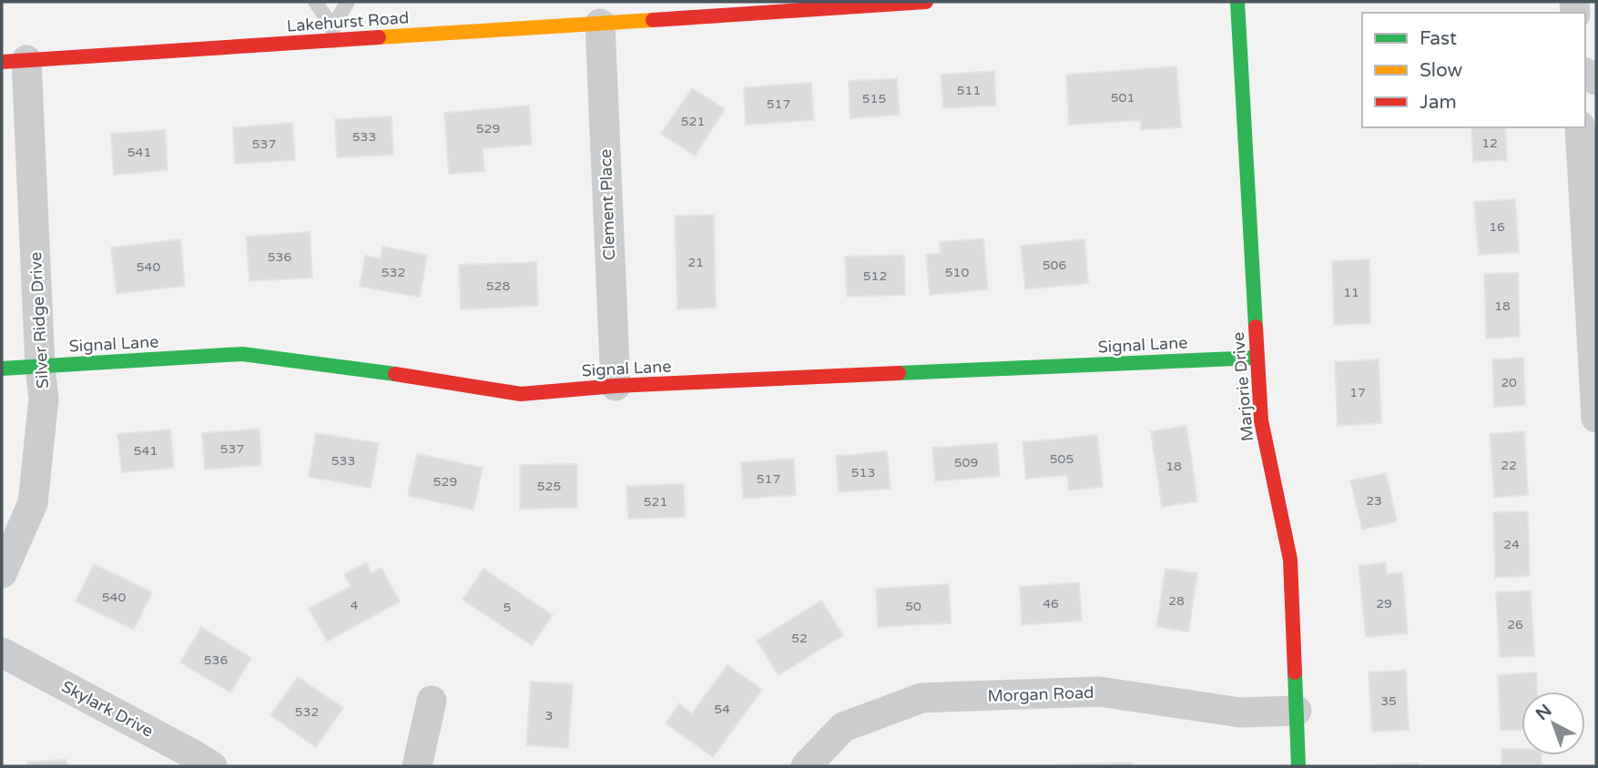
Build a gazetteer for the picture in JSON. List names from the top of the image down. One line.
{"streets":{"street":["Lakehurst Road","Clement Place","Silver Ridge Drive","Signal Lane","Marjorie Drive","Morgan Road","Skylark Drive"]},"crossings":[["Lakehurst Road","Clement Place"],["Lakehurst Road","Silver Ridge Drive"],["Clement Place","Signal Lane"],["Silver Ridge Drive","Signal Lane"],["Signal Lane","Marjorie Drive"],["Marjorie Drive","Morgan Road"]],"house_numbers":["511","501","515","517","521","529","533","12","537","541","16","536","21","506","540","532","510","512","528","11","18","20","17","537","541","505","533","509","22","18","513","517","529","525","23","521","24","540","28","46","29","4","50","5","26","52","536","35","54","532","3"],"legend":["Fast","Slow","Jam"],"north":"top left"}
